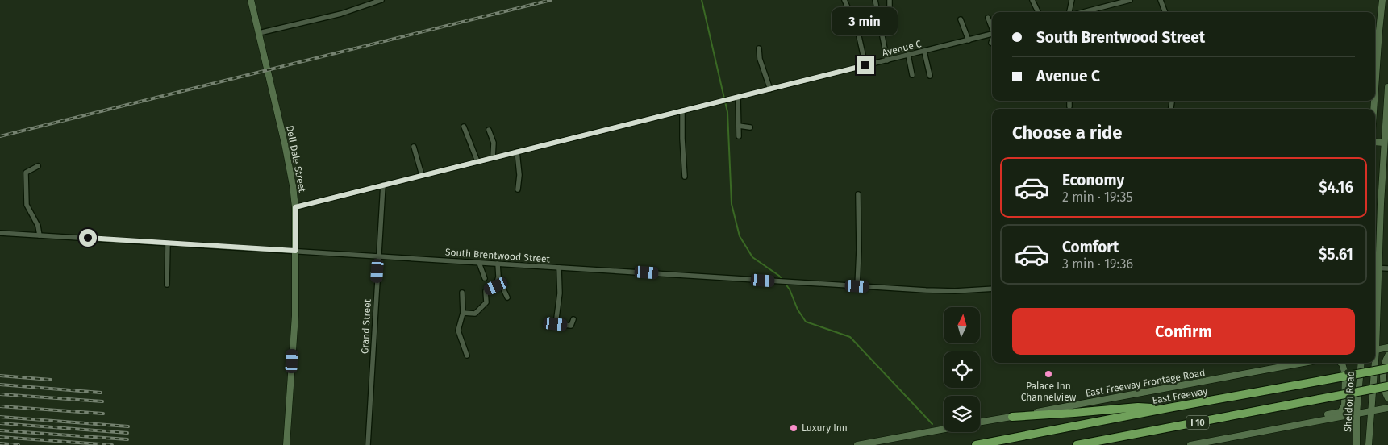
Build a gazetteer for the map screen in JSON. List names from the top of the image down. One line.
{"streets":{"highway":["East Freeway","I 10"],"main road":["Dell Dale Street","East Freeway Frontage Road","Sheldon Road"],"street":["Avenue C","South Brentwood Street","Grand Street"]},"crossings":[["Avenue C","Dell Dale Street"],["Avenue C","Grand Street"],["Dell Dale Street","South Brentwood Street"],["South Brentwood Street","Grand Street"]],"places":["Palace Inn Channelview","Luxury Inn"],"north":"top","page":{"bubble":"3 min","banner":["South Brentwood Street","Avenue C"],"heading":"Choose a ride","list":[{"name":"Economy","note":"2 min · 19:35","value":"$4.16"},{"name":"Comfort","note":"3 min · 19:36","value":"$5.61"}],"buttons":"Confirm"}}
